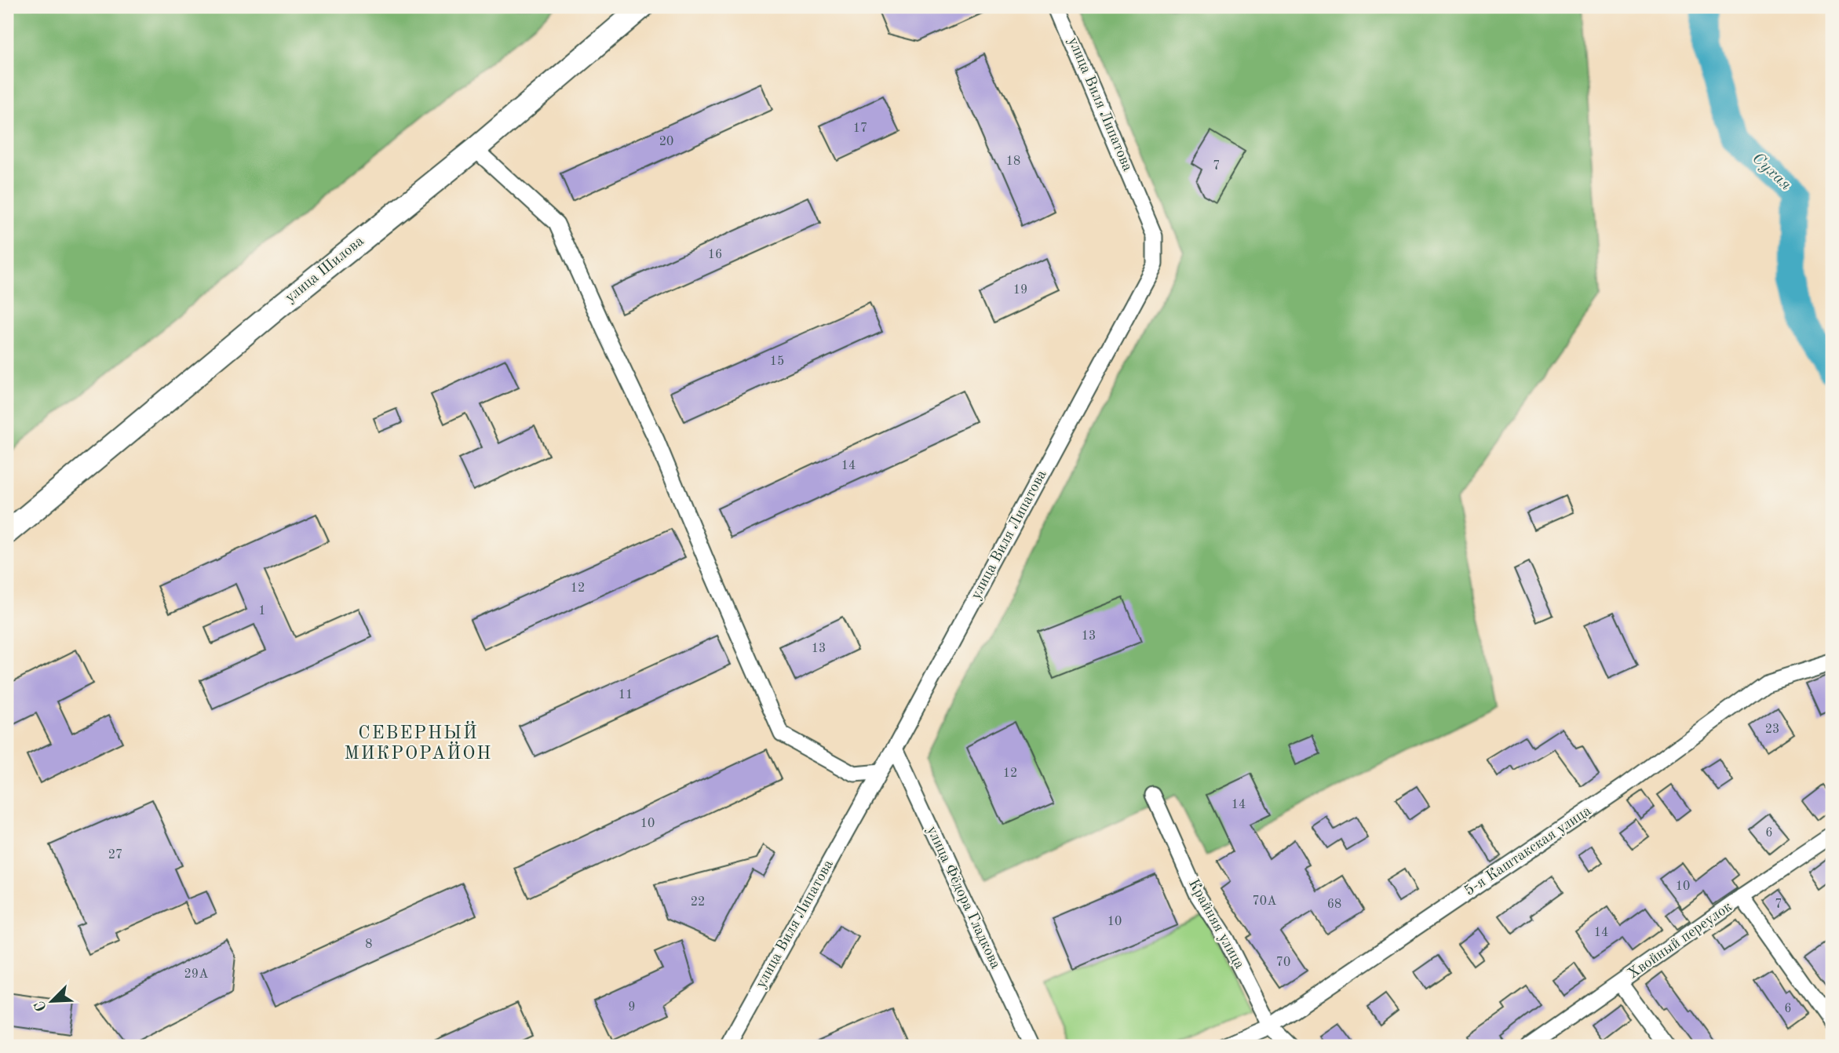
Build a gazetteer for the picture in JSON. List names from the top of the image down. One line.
{"streets":{"main road":["улица Шилова"],"street":["улица Виля Липатова","5-я Каштакская улица","улица Фёдора Гладкова","Крайняя улица","Хвойный переулок"]},"crossings":[["улица Виля Липатова","улица Фёдора Гладкова"],["5-я Каштакская улица","Крайняя улица"]],"districts":["СЕВЕРНЫЙ МИКРОРАЙОН"],"water":["Сухая"],"house_numbers":["17","20","18","7","16","19","15","14","12","1","13","13","11","23","12","14","10","6","27","10","70А","22","68","7","10","14","8","70","29А","9","6"],"north":"bottom left"}
